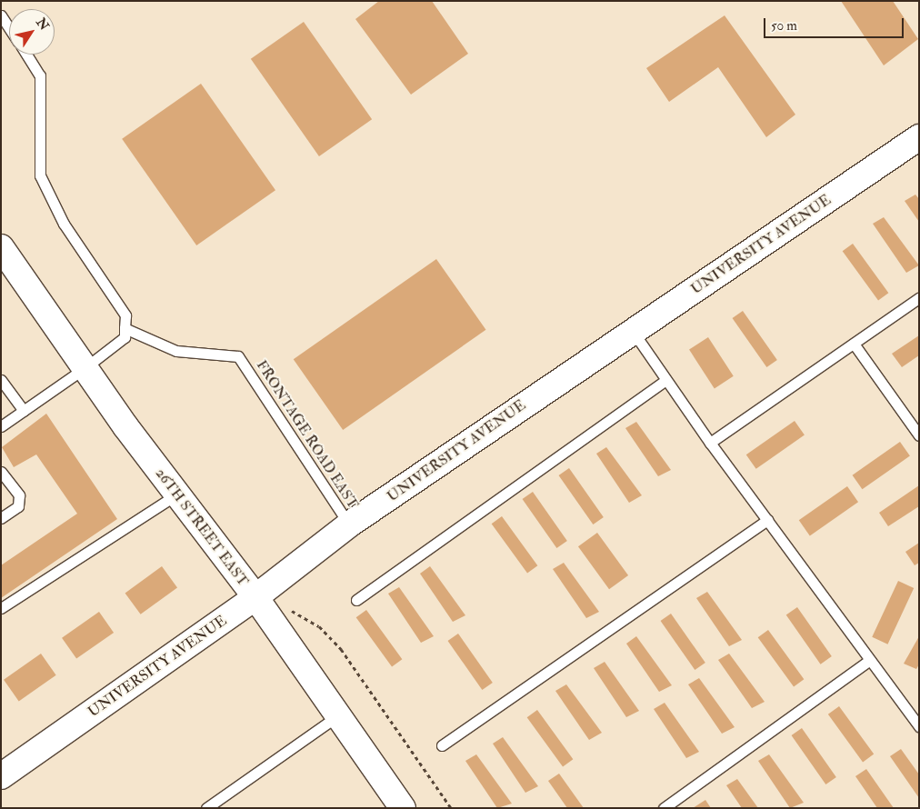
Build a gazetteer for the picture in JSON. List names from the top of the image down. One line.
{"streets":{"street":["UNIVERSITY AVENUE","26TH STREET EAST"],"lane":["FRONTAGE ROAD EAST"]},"crossings":[["UNIVERSITY AVENUE","FRONTAGE ROAD EAST"],["UNIVERSITY AVENUE","26TH STREET EAST"]],"scale_bar":"50 m","north":"top right"}
